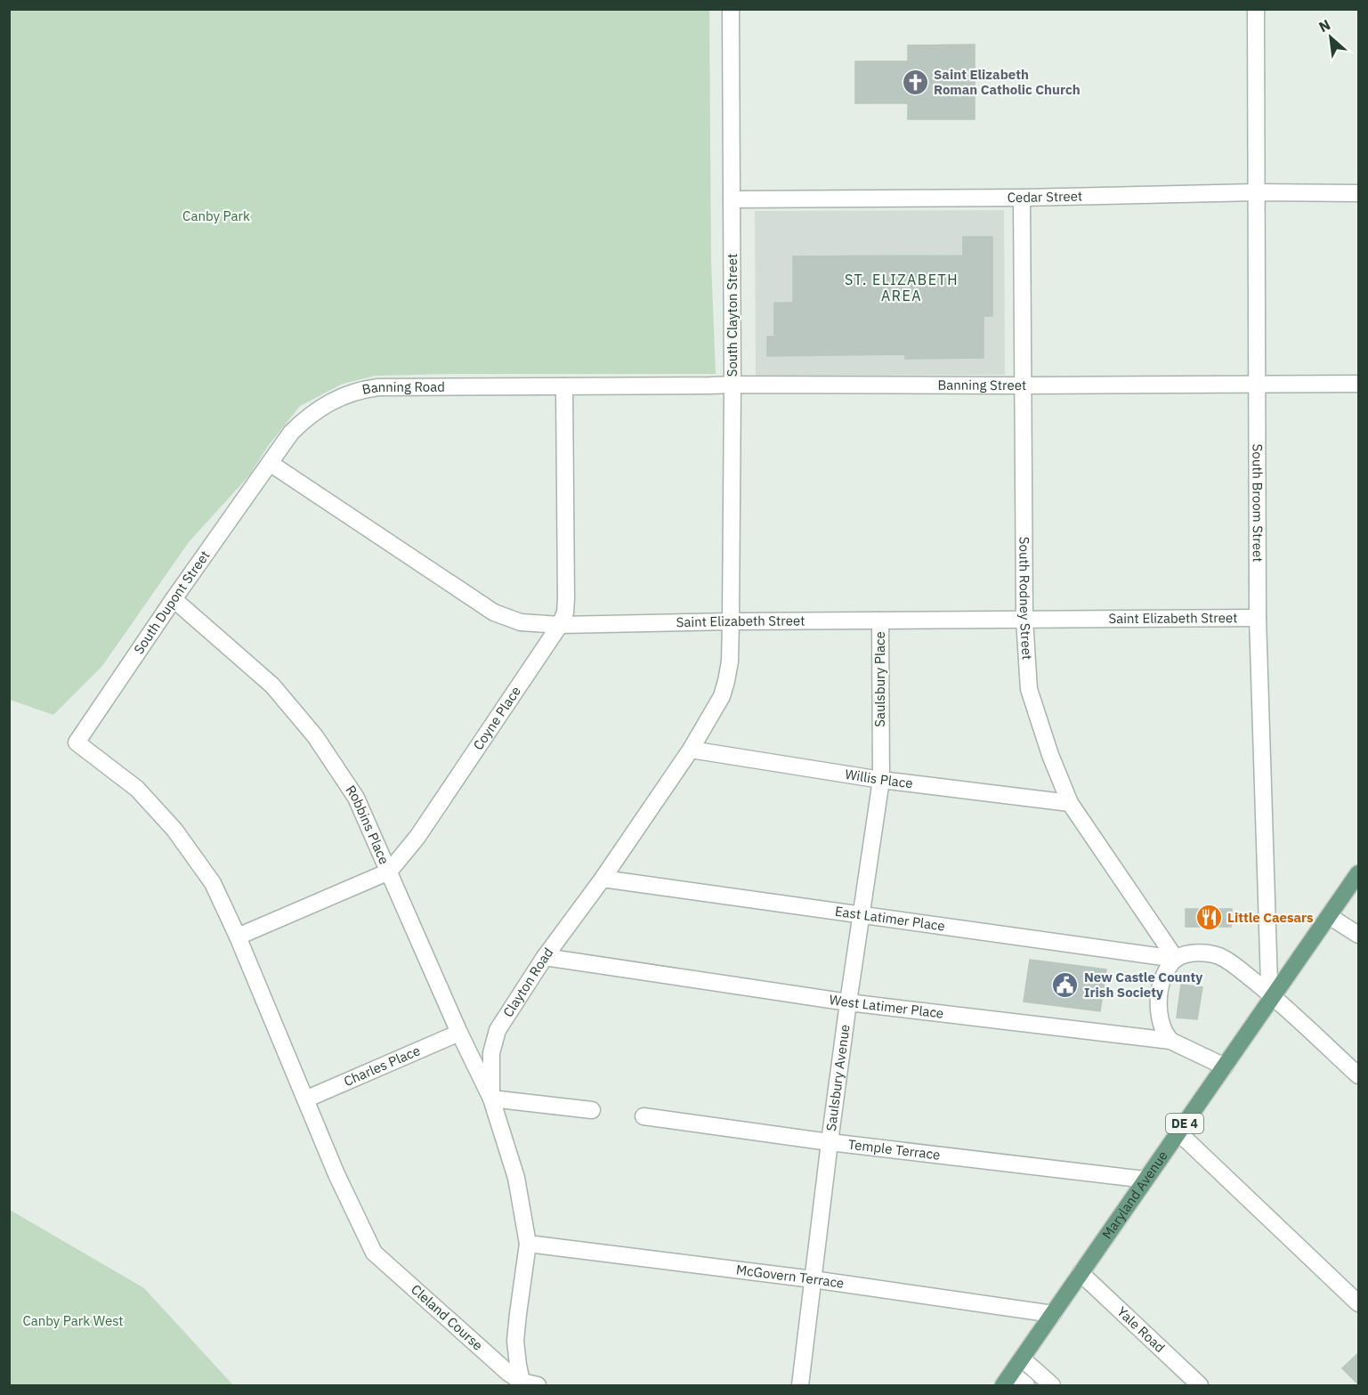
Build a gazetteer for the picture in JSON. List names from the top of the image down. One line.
{"streets":{"main road":["DE 4","Maryland Avenue"],"street":["Cedar Street","South Clayton Street","Banning Street","Banning Road","South Broom Street","South Rodney Street","South Dupont Street","Saint Elizabeth Street","Saulsbury Place","Coyne Place","Willis Place","Robbins Place","East Latimer Place","Clayton Road","West Latimer Place","Charles Place","Saulsbury Avenue","Temple Terrace","McGovern Terrace","Cleland Course","Yale Road"]},"crossings":[["Cedar Street","South Clayton Street"],["Cedar Street","South Broom Street"],["Cedar Street","South Rodney Street"],["South Clayton Street","Banning Street"],["South Clayton Street","Saint Elizabeth Street"],["South Clayton Street","Clayton Road"],["Banning Street","Banning Road"],["Banning Street","South Broom Street"],["Banning Street","South Rodney Street"],["Banning Street","Coyne Place"],["Banning Road","South Dupont Street"],["Banning Road","Saint Elizabeth Street"],["Banning Road","Coyne Place"],["South Broom Street","South Rodney Street"],["South Broom Street","Saint Elizabeth Street"],["South Broom Street","East Latimer Place"],["South Broom Street","West Latimer Place"],["South Broom Street","Maryland Avenue"],["South Rodney Street","Saint Elizabeth Street"],["South Rodney Street","Willis Place"],["South Rodney Street","East Latimer Place"],["South Rodney Street","West Latimer Place"],["South Rodney Street","Maryland Avenue"],["South Dupont Street","Saint Elizabeth Street"],["South Dupont Street","Coyne Place"],["South Dupont Street","Robbins Place"],["Saint Elizabeth Street","Saulsbury Place"],["Saint Elizabeth Street","Coyne Place"],["Saint Elizabeth Street","Clayton Road"],["Saulsbury Place","Saulsbury Avenue"],["Coyne Place","Robbins Place"],["Willis Place","Clayton Road"],["Willis Place","Saulsbury Avenue"],["Robbins Place","Clayton Road"],["Robbins Place","Charles Place"],["East Latimer Place","Clayton Road"],["East Latimer Place","West Latimer Place"],["East Latimer Place","Saulsbury Avenue"],["East Latimer Place","Maryland Avenue"],["Clayton Road","West Latimer Place"],["Clayton Road","McGovern Terrace"],["Clayton Road","Cleland Course"],["West Latimer Place","Saulsbury Avenue"],["West Latimer Place","Maryland Avenue"],["Charles Place","Cleland Course"],["Saulsbury Avenue","Temple Terrace"],["Saulsbury Avenue","McGovern Terrace"],["Temple Terrace","Maryland Avenue"],["Maryland Avenue","McGovern Terrace"],["Maryland Avenue","Yale Road"]],"districts":["ST. ELIZABETH AREA"],"parks":["Canby Park","Canby Park West"],"places":{"church":["Saint Elizabeth Roman Catholic Church"],"restaurant":["Little Caesars"],"public building":["New Castle County Irish Society"]},"north":"top left"}
